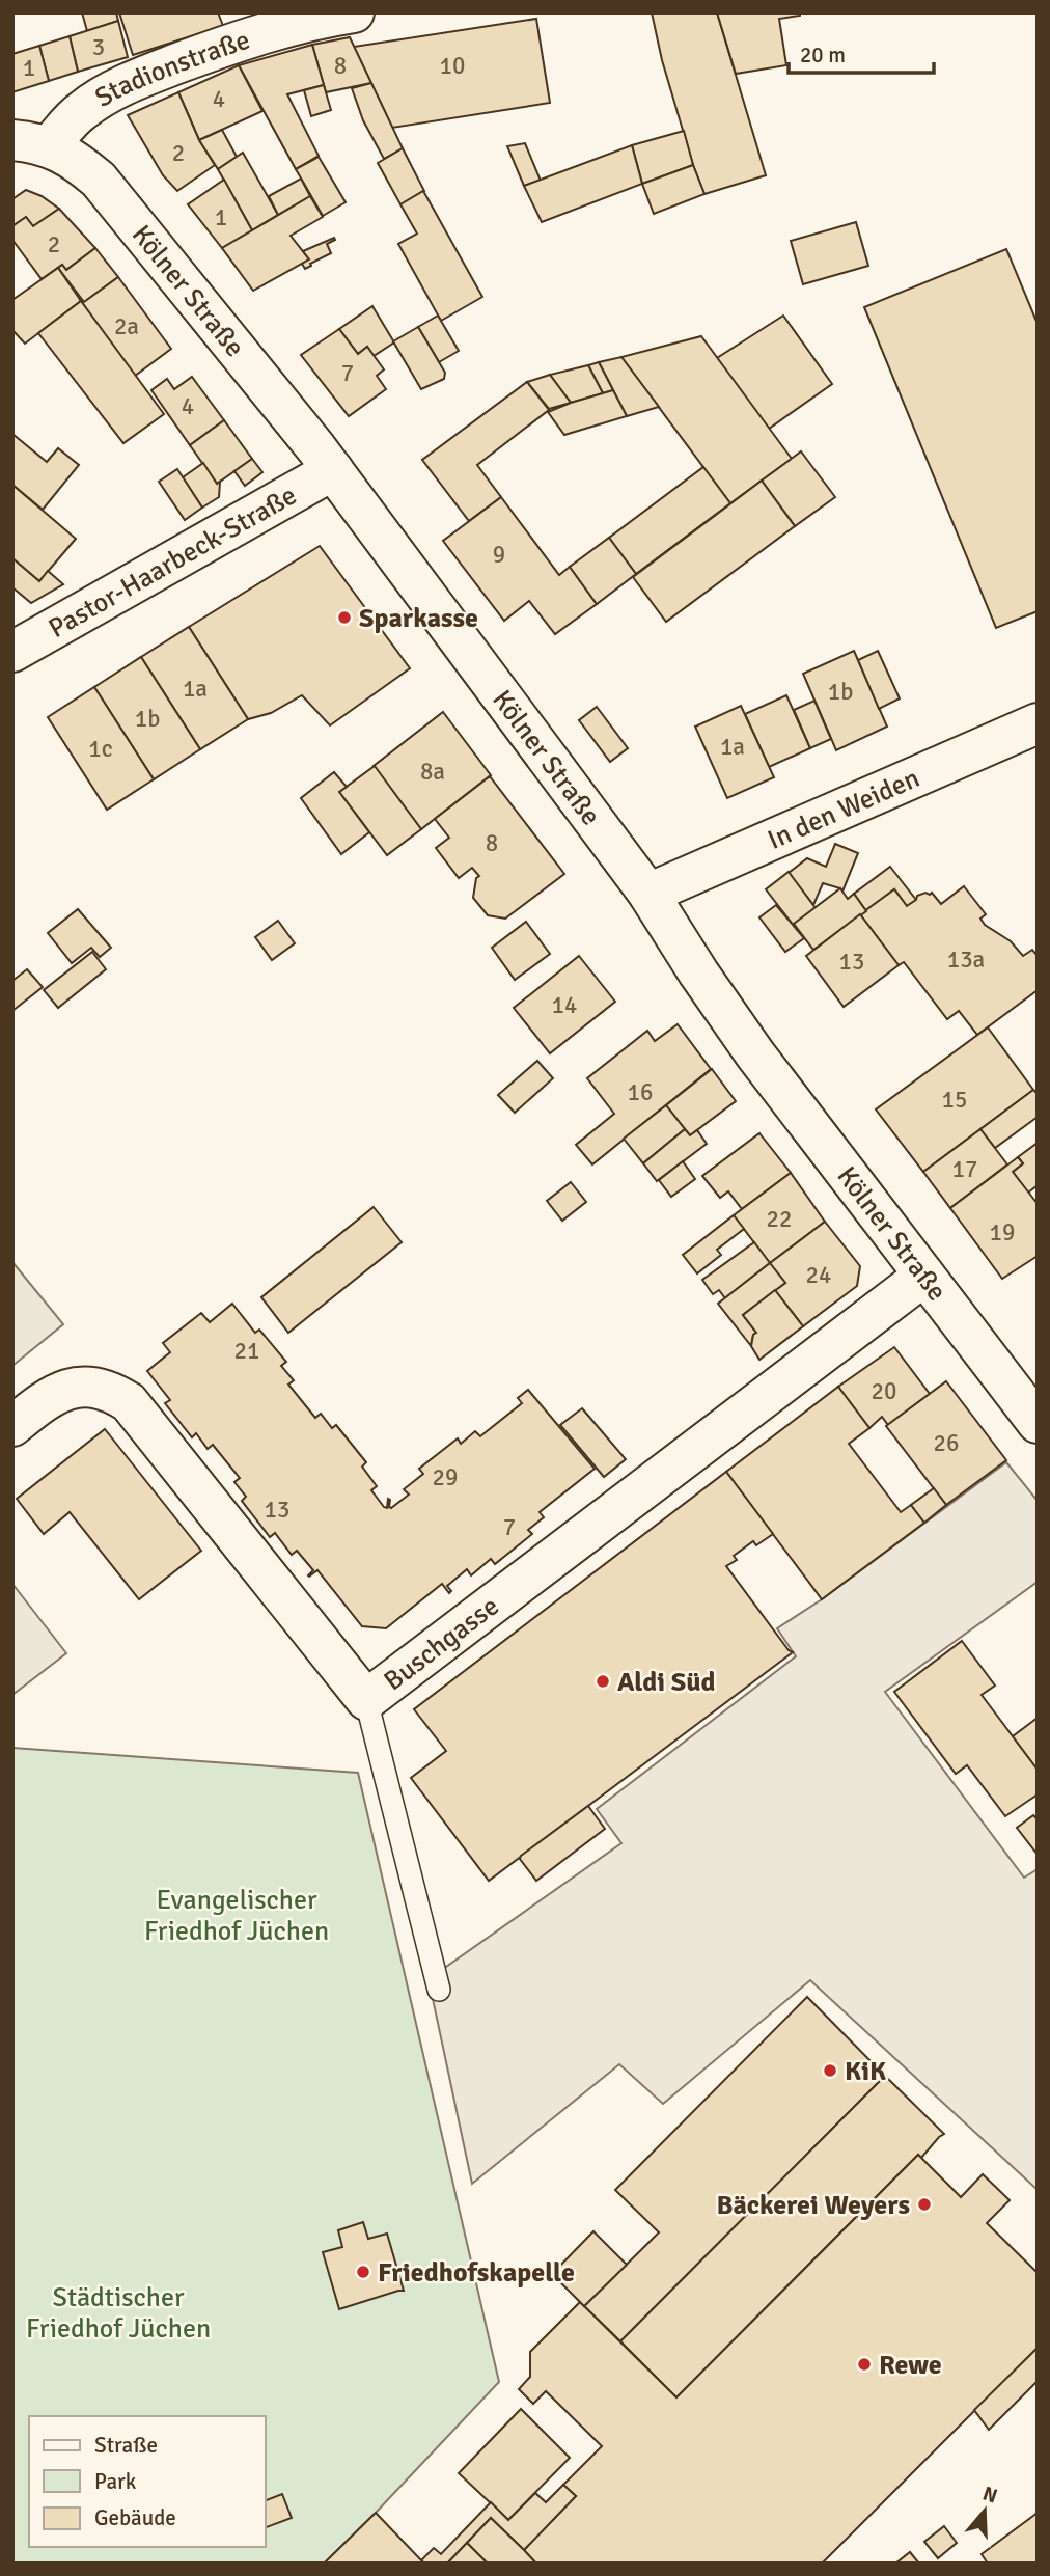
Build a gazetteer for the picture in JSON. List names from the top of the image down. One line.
{"streets":{"street":["Stadionstraße","Kölner Straße","Pastor-Haarbeck-Straße","In den Weiden","Buschgasse"]},"crossings":[["Stadionstraße","Kölner Straße"],["Kölner Straße","Pastor-Haarbeck-Straße"],["Kölner Straße","In den Weiden"],["Kölner Straße","Buschgasse"]],"parks":["Evangelischer Friedhof Jüchen","Städtischer Friedhof Jüchen"],"places":["Sparkasse","Aldi Süd","KiK","Bäckerei Weyers","Friedhofskapelle","Rewe"],"house_numbers":["3","8","10","1","4","2","1","2","2a","7","4","9","1a","1b","1b","1a","1c","8a","8","13a","13","14","16","15","17","22","19","24","21","20","26","29","13","7"],"legend":["Straße","Park","Gebäude"],"scale_bar":"20 m","north":"top"}
